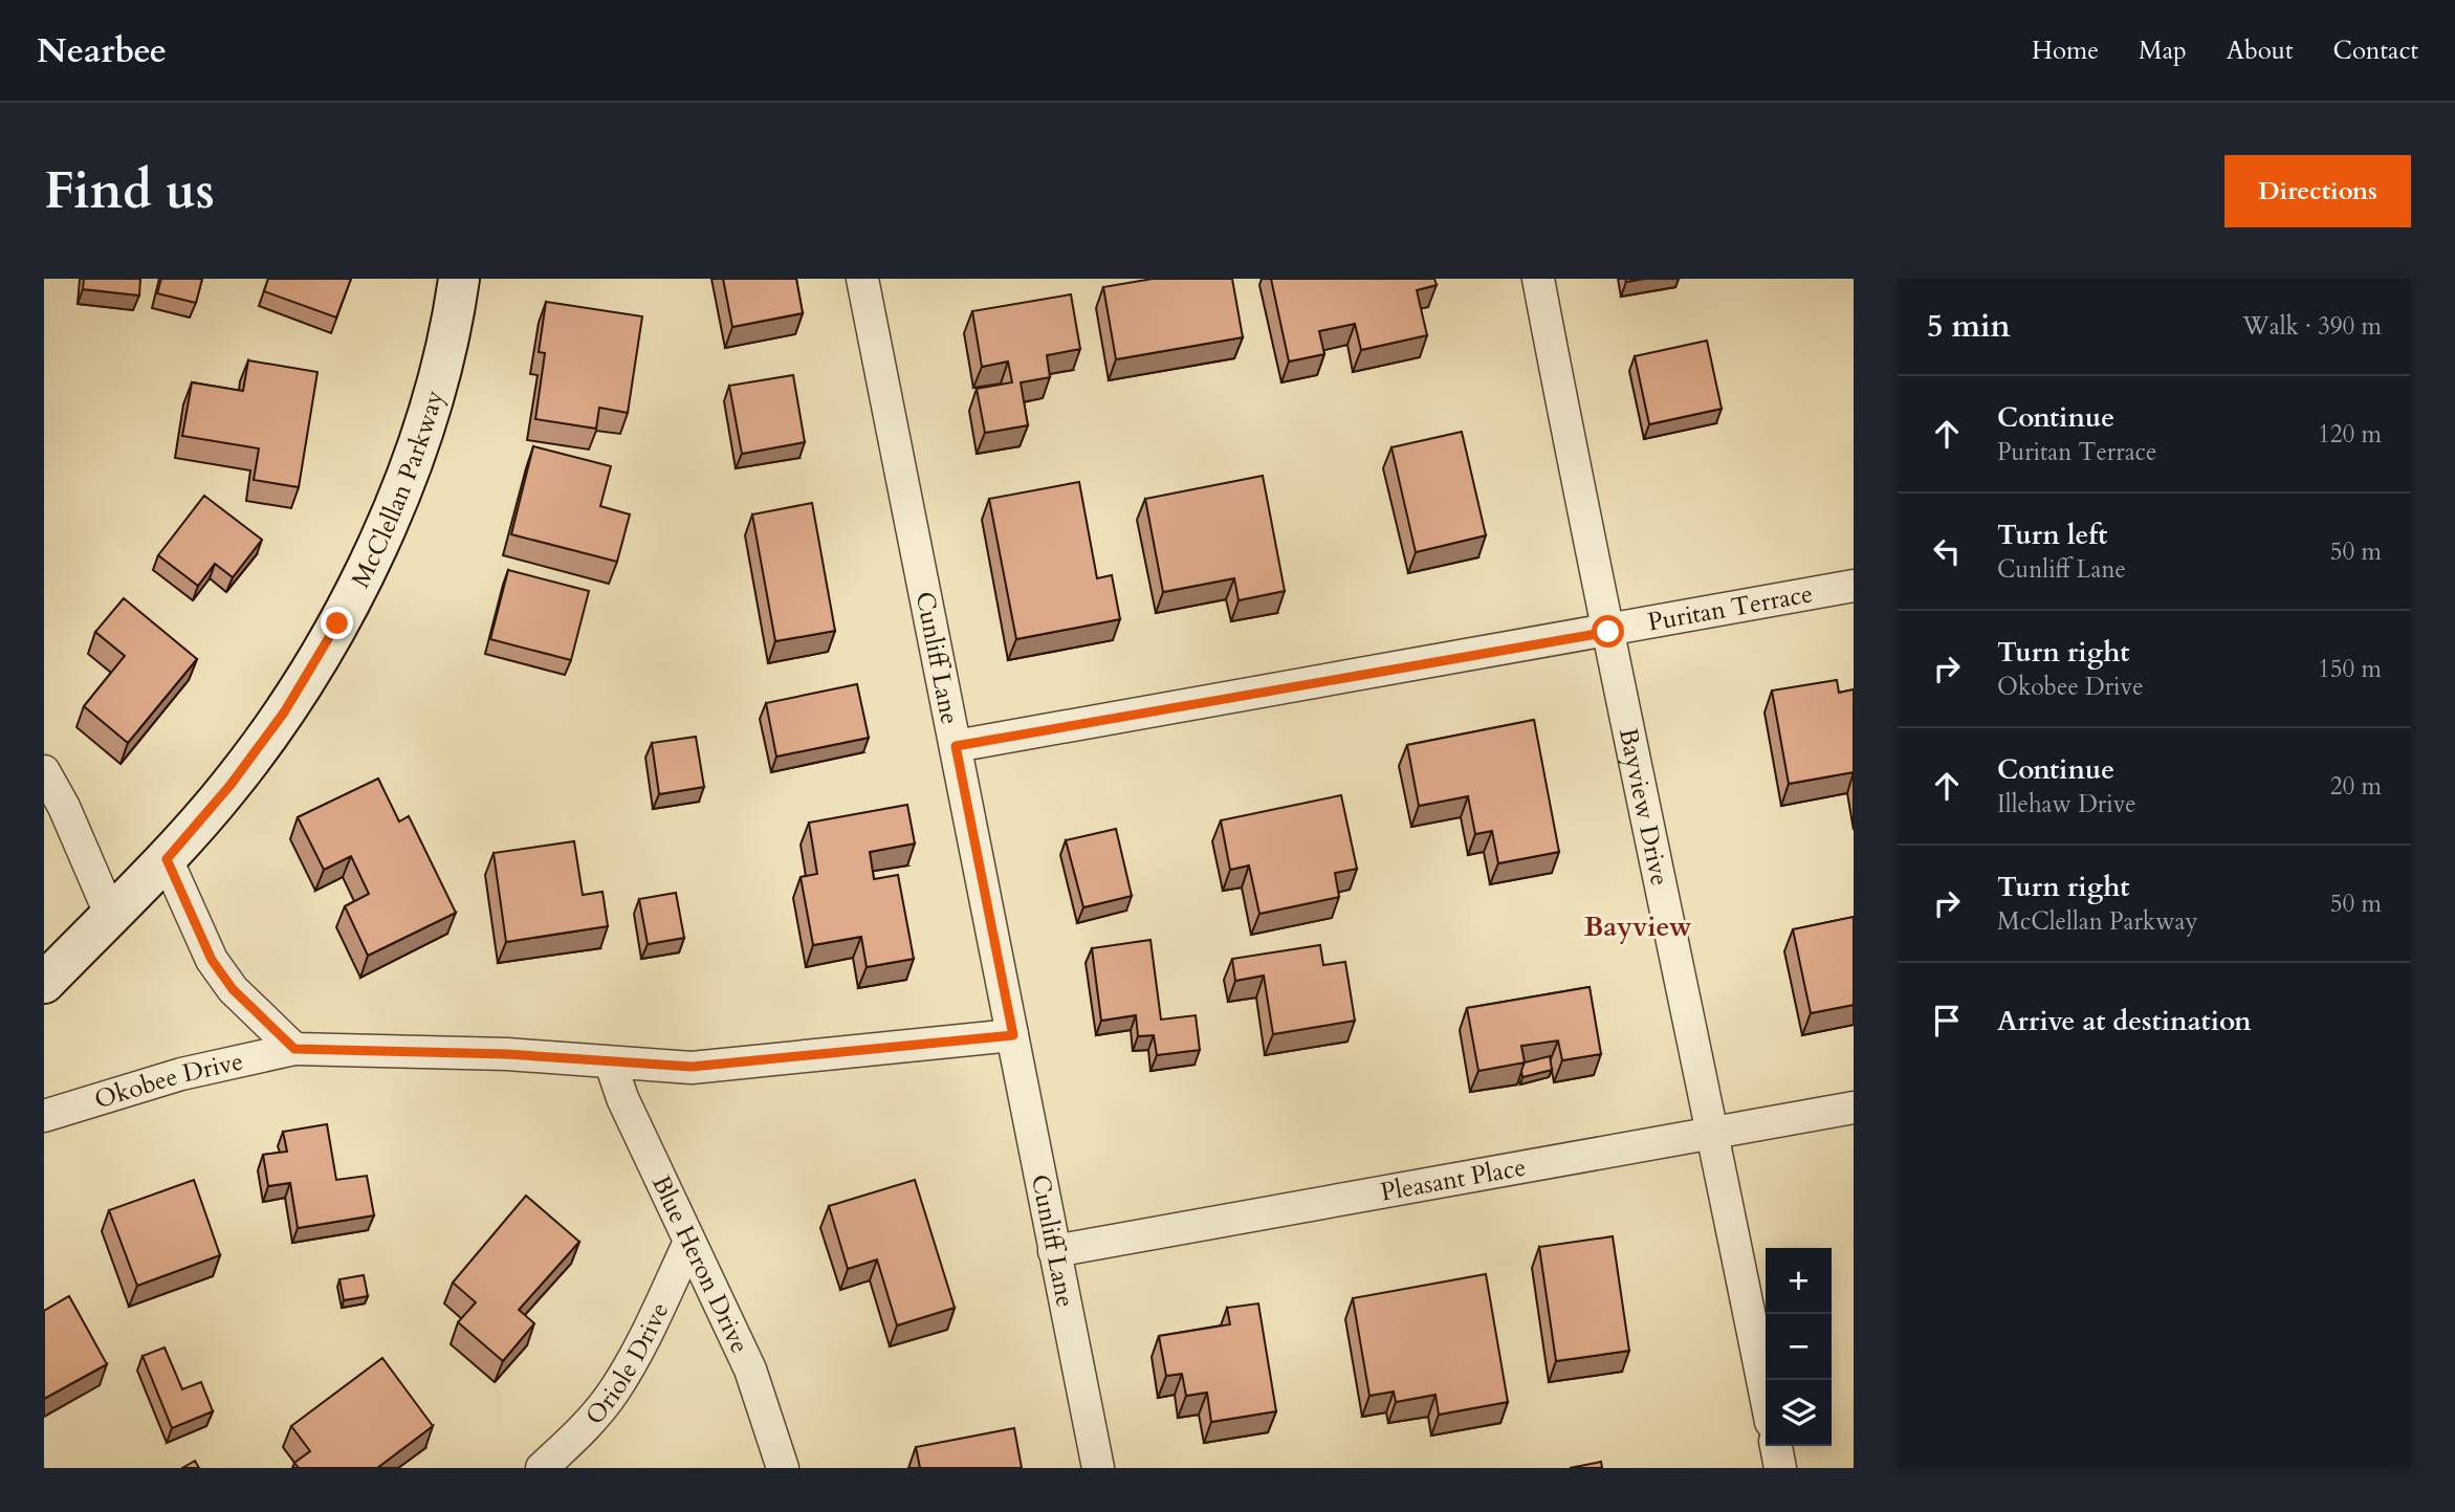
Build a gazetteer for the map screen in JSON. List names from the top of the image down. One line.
{"streets":{"street":["McClellan Parkway","Puritan Terrace","Cunliff Lane","Bayview Drive","Okobee Drive","Pleasant Place","Blue Heron Drive","Oriole Drive"]},"crossings":[["McClellan Parkway","Okobee Drive"],["Puritan Terrace","Cunliff Lane"],["Puritan Terrace","Bayview Drive"],["Cunliff Lane","Okobee Drive"],["Cunliff Lane","Pleasant Place"],["Bayview Drive","Pleasant Place"],["Okobee Drive","Blue Heron Drive"],["Blue Heron Drive","Oriole Drive"]],"districts":["Bayview"],"page":{"header":"Nearbee","nav":["Home","Map","About","Contact"],"buttons":"Directions","title":"Find us","heading":["5 min","Walk · 390 m"],"list":[["Continue","Puritan Terrace","120 m"],["Turn left","Cunliff Lane","50 m"],["Turn right","Okobee Drive","150 m"],["Continue","Illehaw Drive","20 m"],["Turn right","McClellan Parkway","50 m"],"Arrive at destination"],"map_buttons":["+","−"]}}
